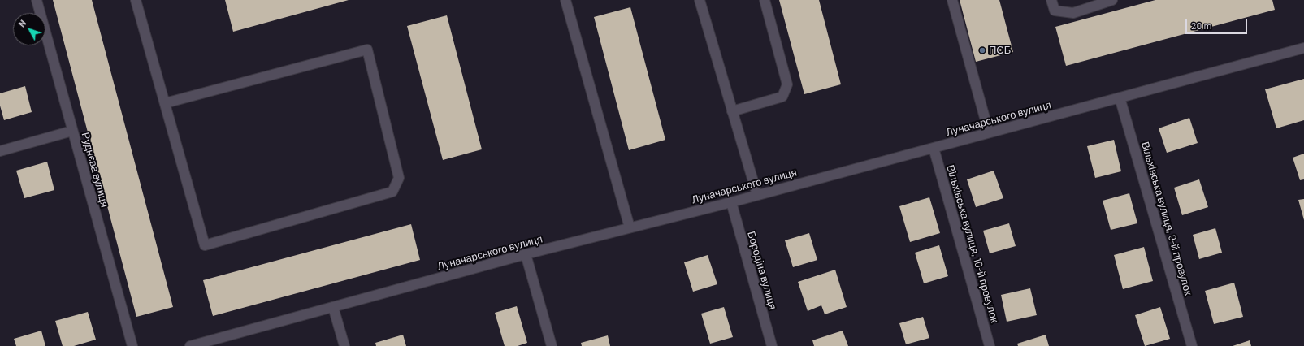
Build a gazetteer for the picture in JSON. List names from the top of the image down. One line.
{"streets":{"street":["Луначарського вулиця","Руднєва вулиця","Вільхівська вулиця, 9-й провулок","Вільхівська вулиця, 10-й провулок","Бородіна вулиця"]},"crossings":[["Луначарського вулиця","Вільхівська вулиця, 9-й провулок"],["Луначарського вулиця","Вільхівська вулиця, 10-й провулок"],["Луначарського вулиця","Бородіна вулиця"]],"places":["ПСБ"],"scale_bar":"20 m","north":"top left"}
